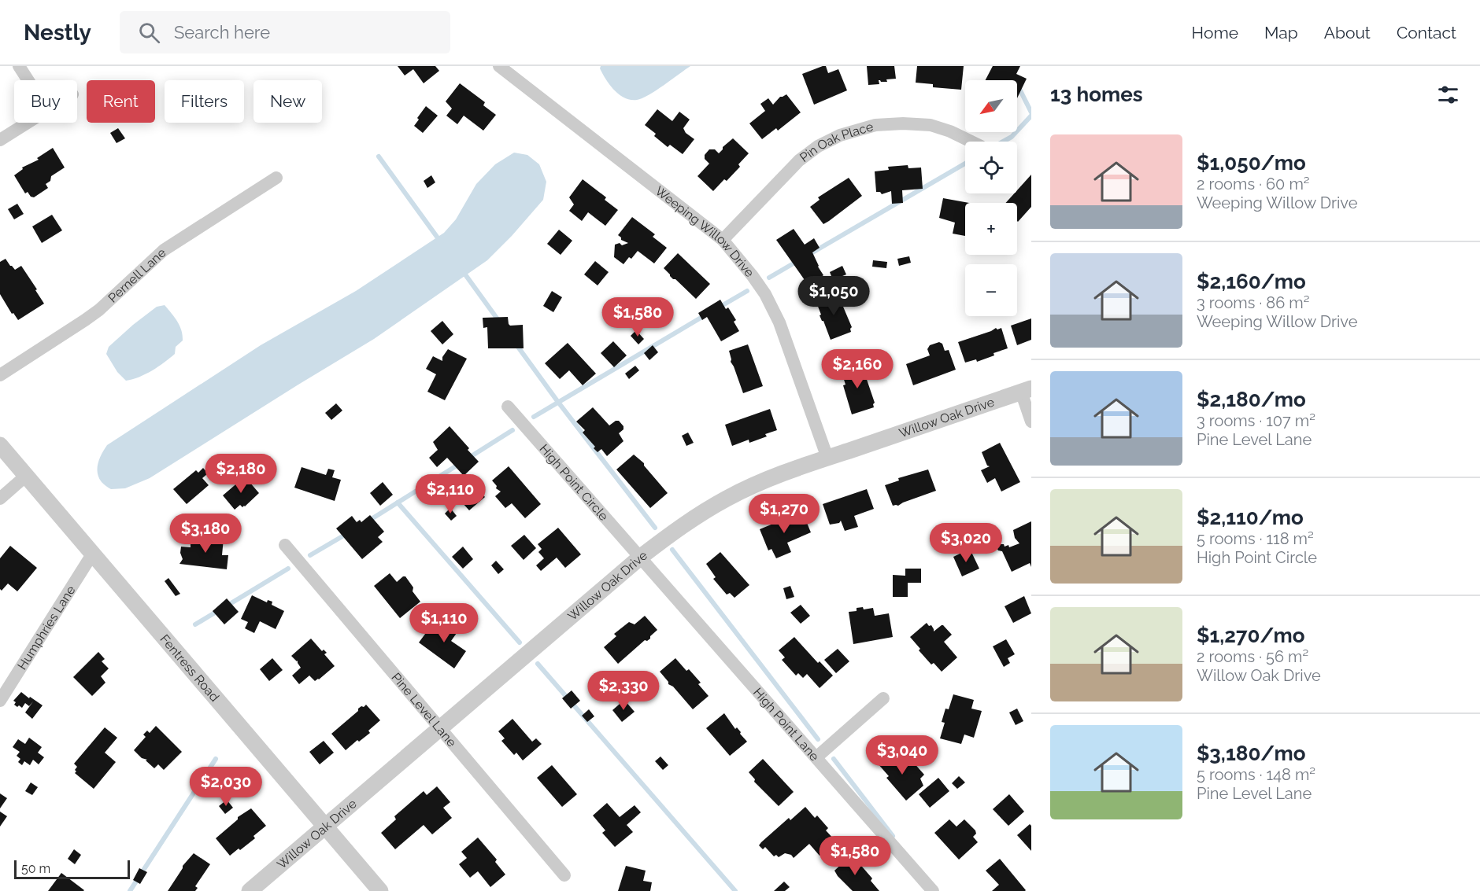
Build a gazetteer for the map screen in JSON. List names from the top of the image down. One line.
{"streets":{"street":["Pin Oak Place","Weeping Willow Drive","Pernell Lane","Willow Oak Drive","High Point Circle","Humphries Lane","Fentress Road","Pine Level Lane","High Point Lane"]},"crossings":[["Pin Oak Place","Weeping Willow Drive"],["Weeping Willow Drive","Willow Oak Drive"],["Willow Oak Drive","High Point Circle"],["Willow Oak Drive","Fentress Road"],["Willow Oak Drive","Pine Level Lane"],["Willow Oak Drive","High Point Lane"],["High Point Circle","High Point Lane"],["Humphries Lane","Fentress Road"]],"scale_bar":"50 m","north":"bottom left","page":{"header":"Nestly","search":"Search here","nav":["Home","Map","About","Contact"],"heading":"13 homes","map_buttons":["+","−"],"chip":["Buy","Rent","Filters","New"],"list":[{"name":"$1,050/mo","note":"2 rooms · 60 m² · Weeping Willow Drive"},{"name":"$2,160/mo","note":"3 rooms · 86 m² · Weeping Willow Drive"},{"name":"$2,180/mo","note":"3 rooms · 107 m² · Pine Level Lane"},{"name":"$2,110/mo","note":"5 rooms · 118 m² · High Point Circle"},{"name":"$1,270/mo","note":"2 rooms · 56 m² · Willow Oak Drive"},{"name":"$3,180/mo","note":"5 rooms · 148 m² · Pine Level Lane"}],"price":["$1,050","$1,580","$2,160","$2,180","$2,110","$1,270","$3,180","$3,020","$1,110","$2,330","$3,040","$2,030","$1,580"],"scale":"50 m"}}
